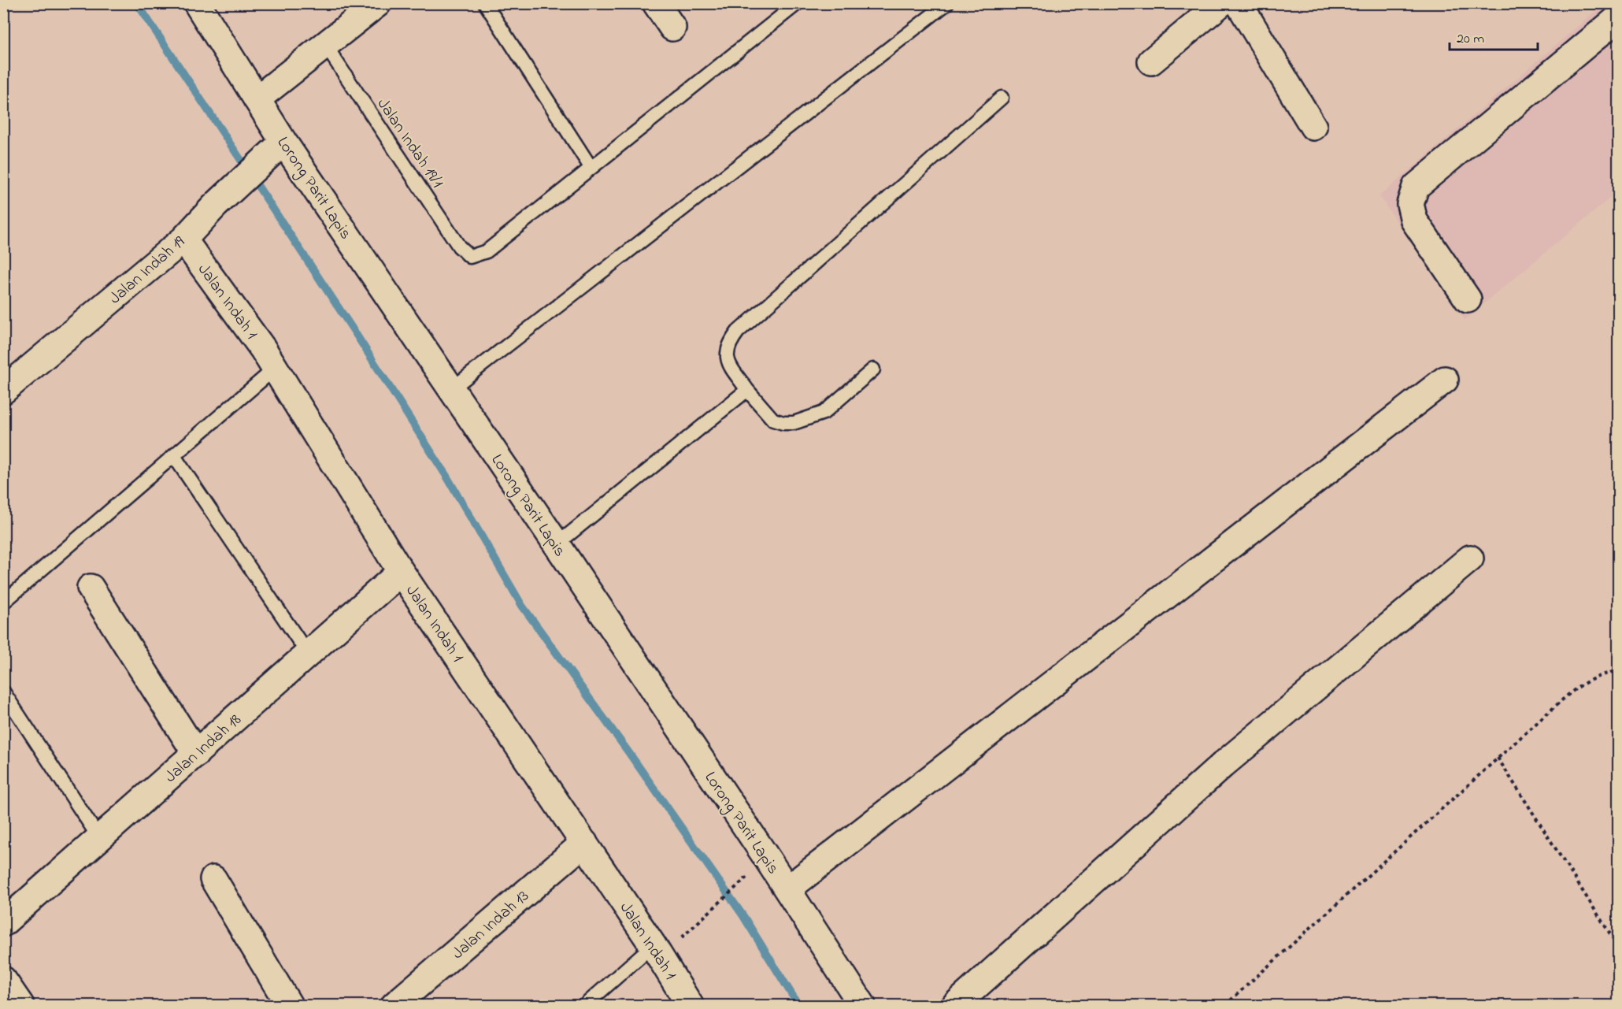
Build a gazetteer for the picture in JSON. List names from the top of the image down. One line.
{"streets":{"street":["Lorong Parit Lapis","Jalan Indah 19","Jalan Indah 1","Jalan Indah 18","Jalan Indah 13"],"lane":["Jalan Indah 19/1"]},"crossings":[["Lorong Parit Lapis","Jalan Indah 19"],["Jalan Indah 19","Jalan Indah 1"],["Jalan Indah 1","Jalan Indah 18"],["Jalan Indah 1","Jalan Indah 13"]],"scale_bar":"20 m"}
